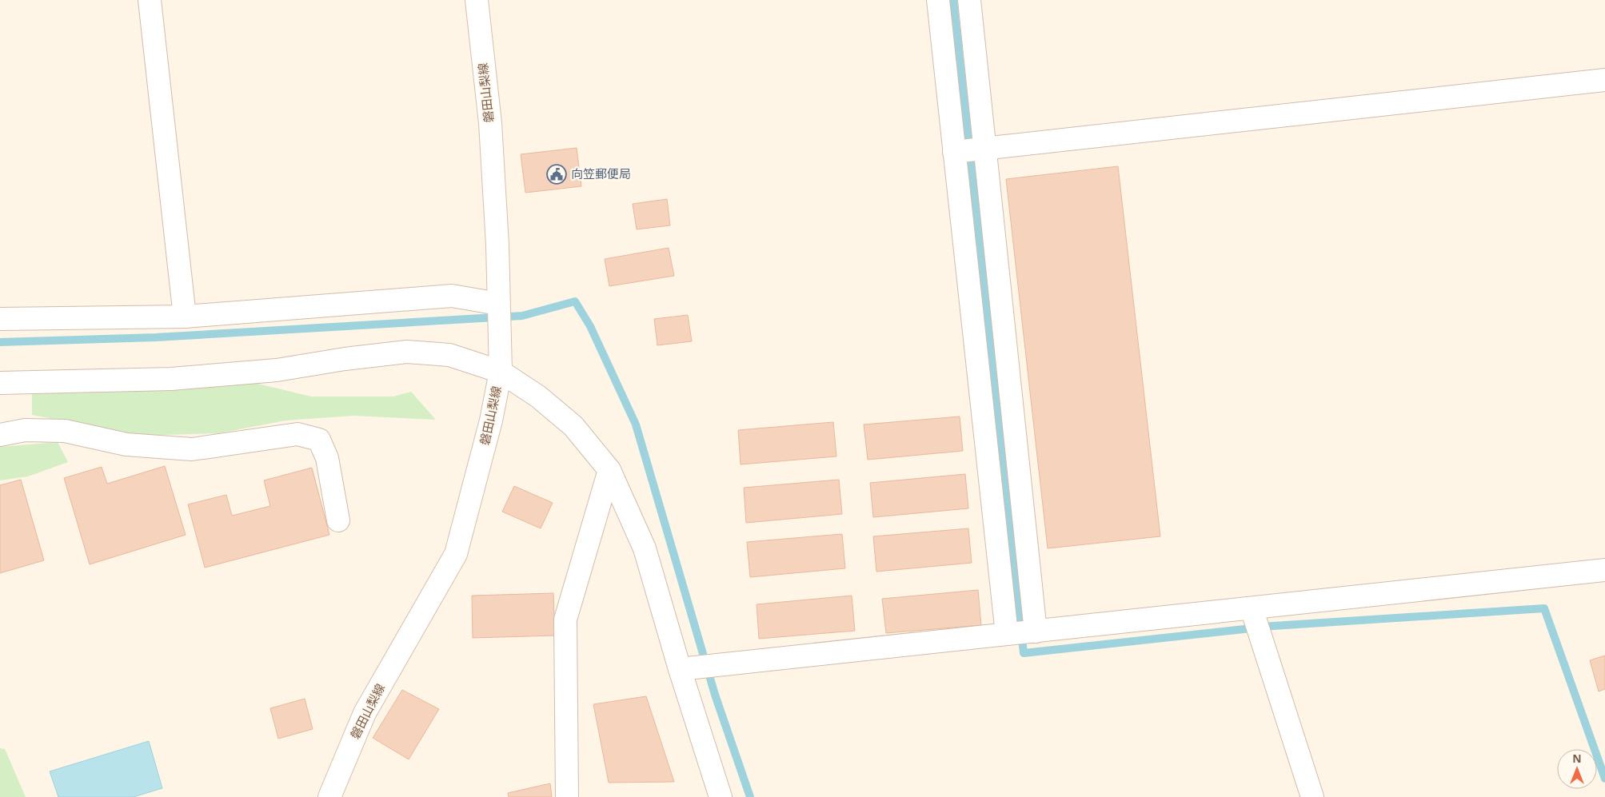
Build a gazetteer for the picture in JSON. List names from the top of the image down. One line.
{"streets":{"street":["磐田山梨線"]},"places":{"public building":["向笠郵便局"]},"north":"top"}
